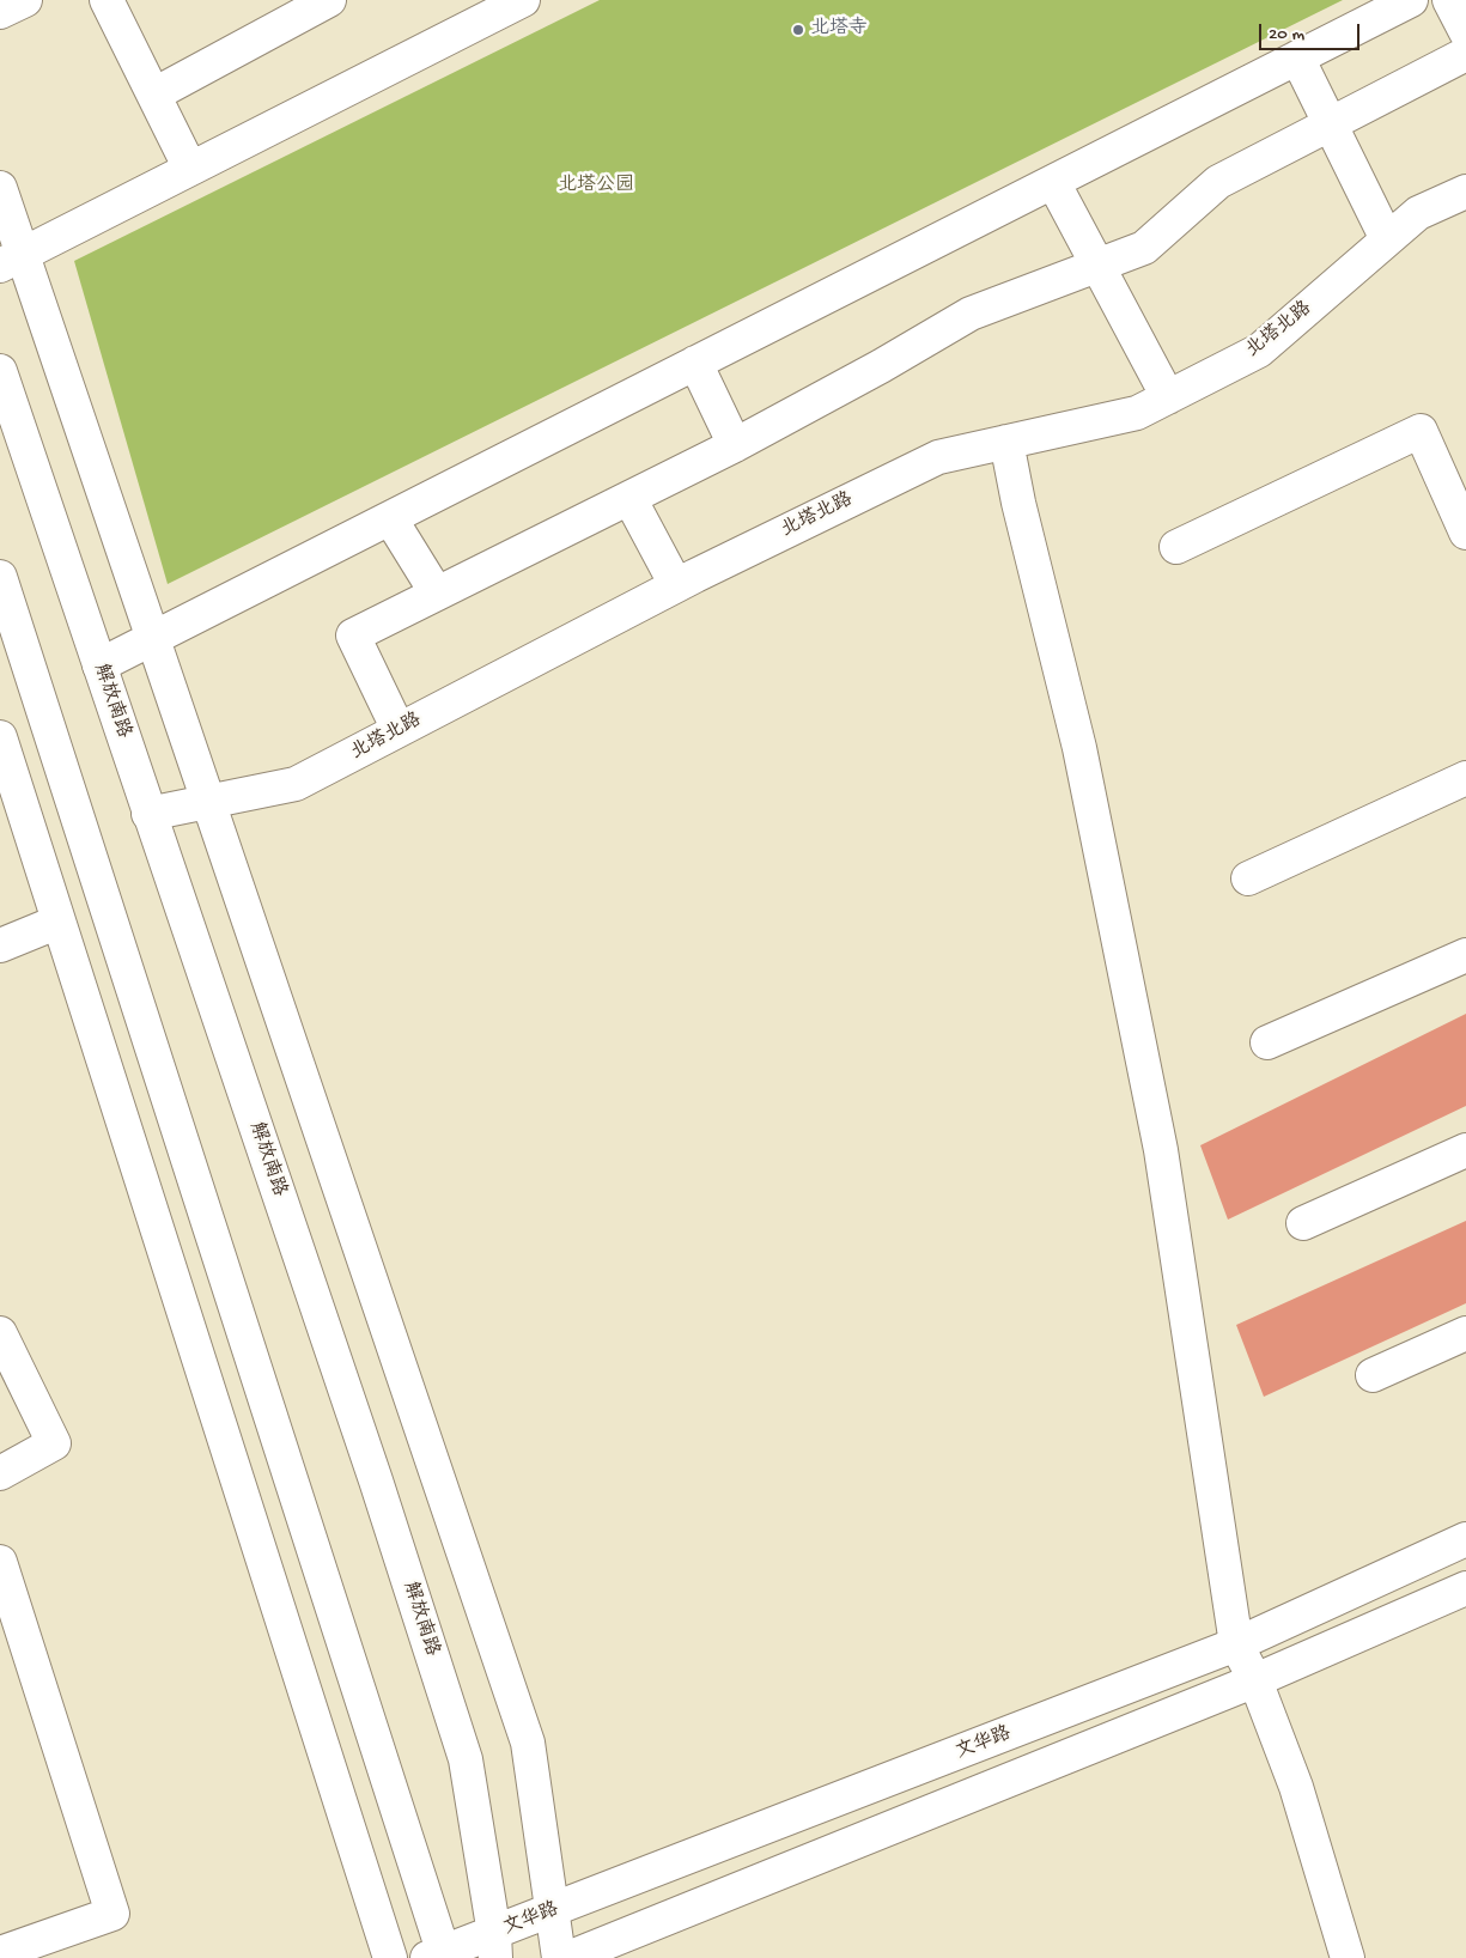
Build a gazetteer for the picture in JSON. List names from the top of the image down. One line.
{"streets":{"street":["北塔北路","解放南路","文华路"]},"crossings":[["北塔北路","解放南路"],["解放南路","文华路"]],"parks":["北塔公园"],"places":["北塔寺"],"scale_bar":"20 m"}
